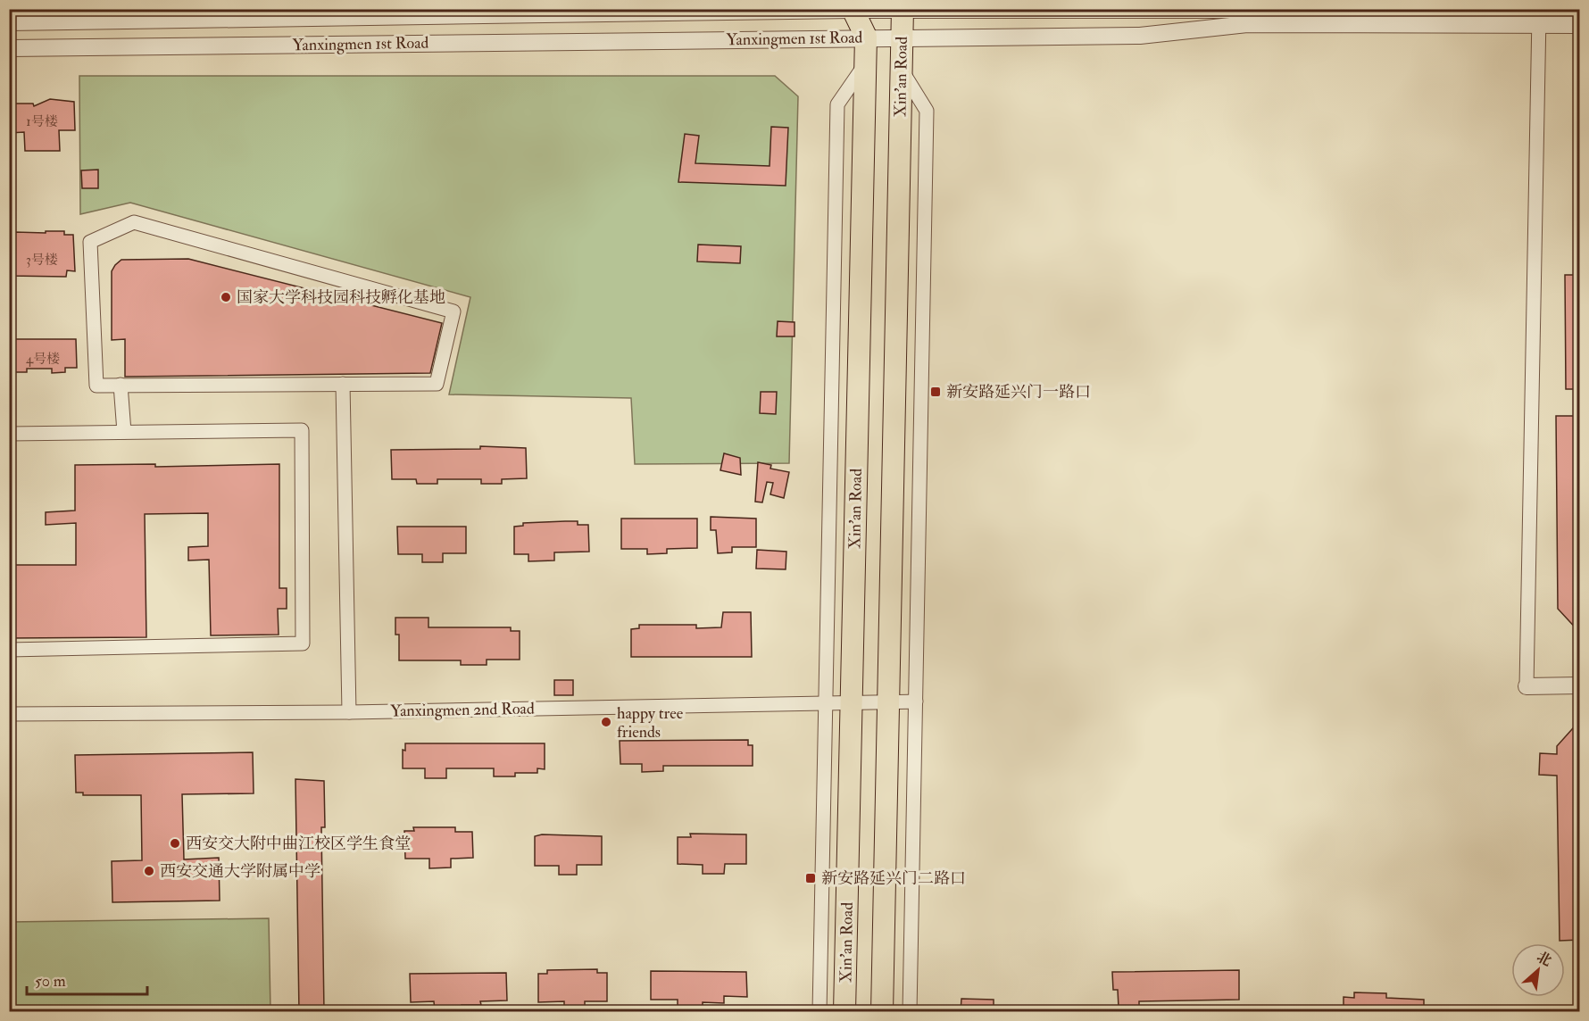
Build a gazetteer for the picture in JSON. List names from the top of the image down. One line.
{"streets":{"main road":["Xin'an Road"],"street":["Yanxingmen 1st Road","Yanxingmen 2nd Road"]},"crossings":[["Yanxingmen 1st Road","Xin'an Road"],["Xin'an Road","Yanxingmen 2nd Road"]],"places":{"other":["国家大学科技园科技孵化基地","happy tree friends","西安交大附中曲江校区学生食堂","西安交通大学附属中学"],"transit":["新安路延兴门一路口","新安路延兴门二路口"]},"house_numbers":["1号楼","3号楼","4号楼"],"scale_bar":"50 m","north":"top right"}
